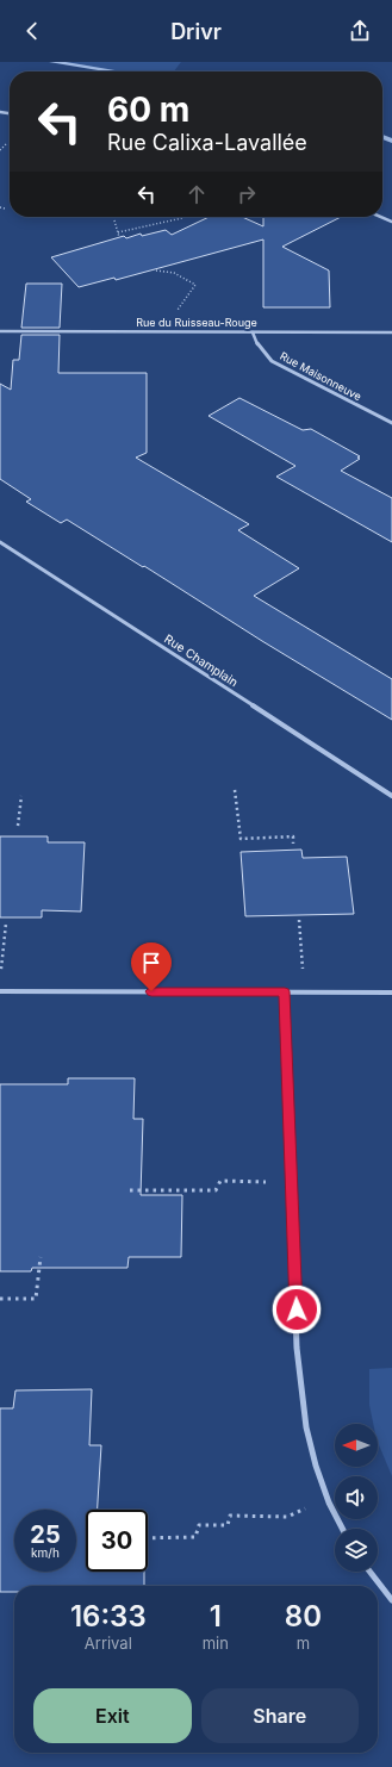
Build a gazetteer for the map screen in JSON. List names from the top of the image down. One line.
{"streets":{"street":["Rue du Ruisseau-Rouge","Rue Maisonneuve","Rue Champlain"]},"crossings":[["Rue du Ruisseau-Rouge","Rue Maisonneuve"]],"north":"left","page":{"header":"Drivr","turn":["60 m","Rue Calixa-Lavallée"],"speed":"25 km/h","limit":"30","eta":["16:33","Arrival","1","min","80","m"],"buttons":["Exit","Share"]}}
